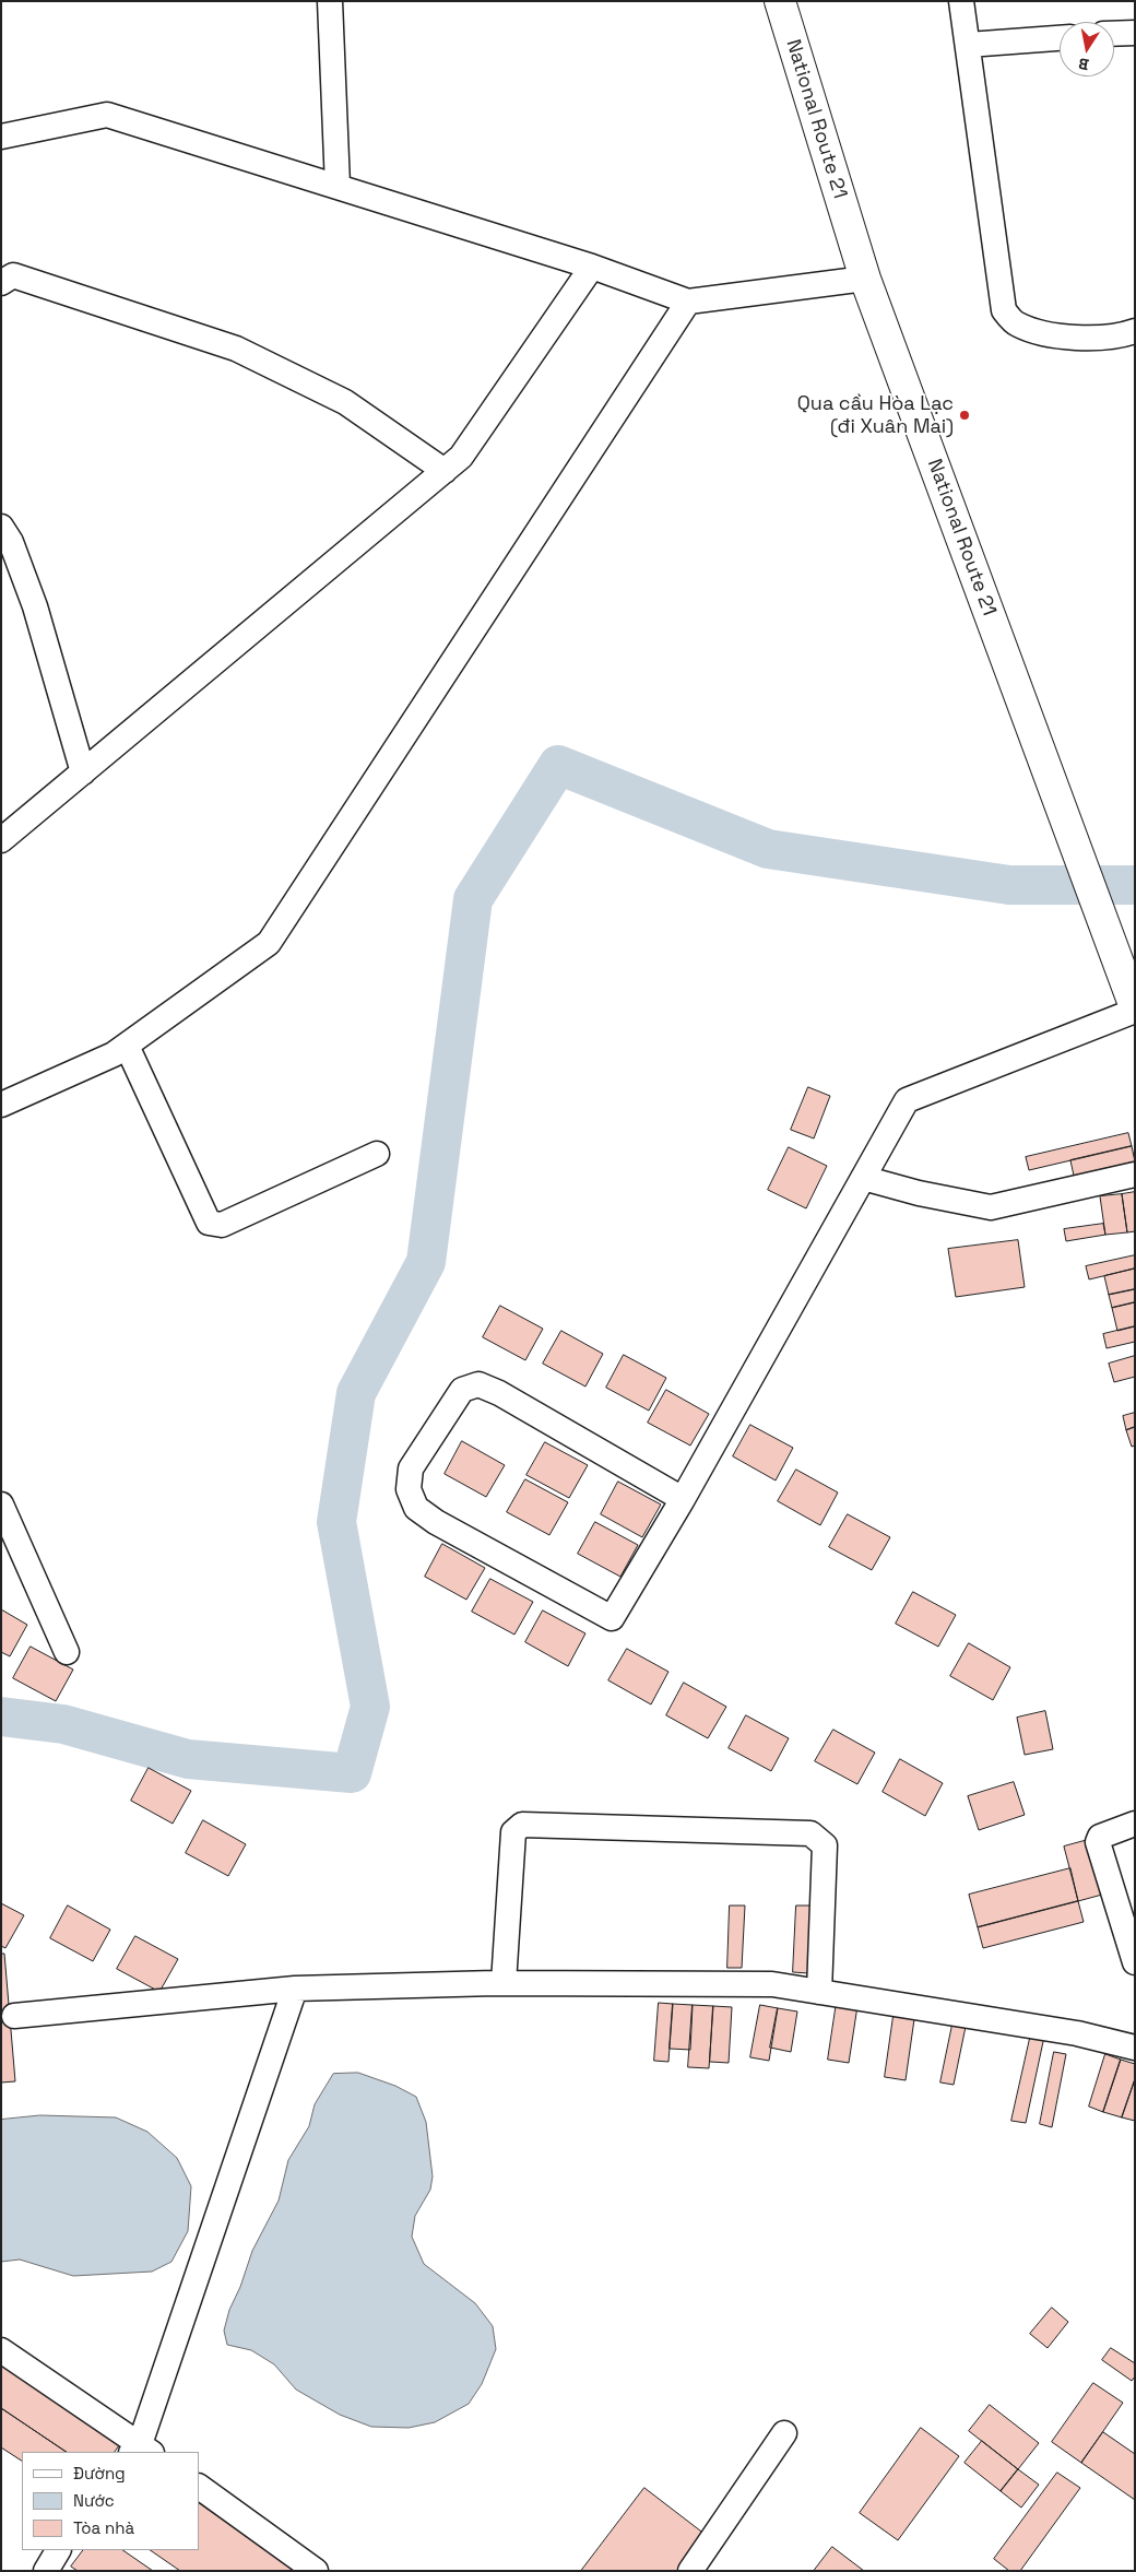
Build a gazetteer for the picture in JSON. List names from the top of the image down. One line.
{"streets":{"highway":["National Route 21"]},"places":["Qua cầu Hòa Lạc (đi Xuân Mai)"],"legend":["Đường","Nước","Tòa nhà"],"north":"bottom"}
